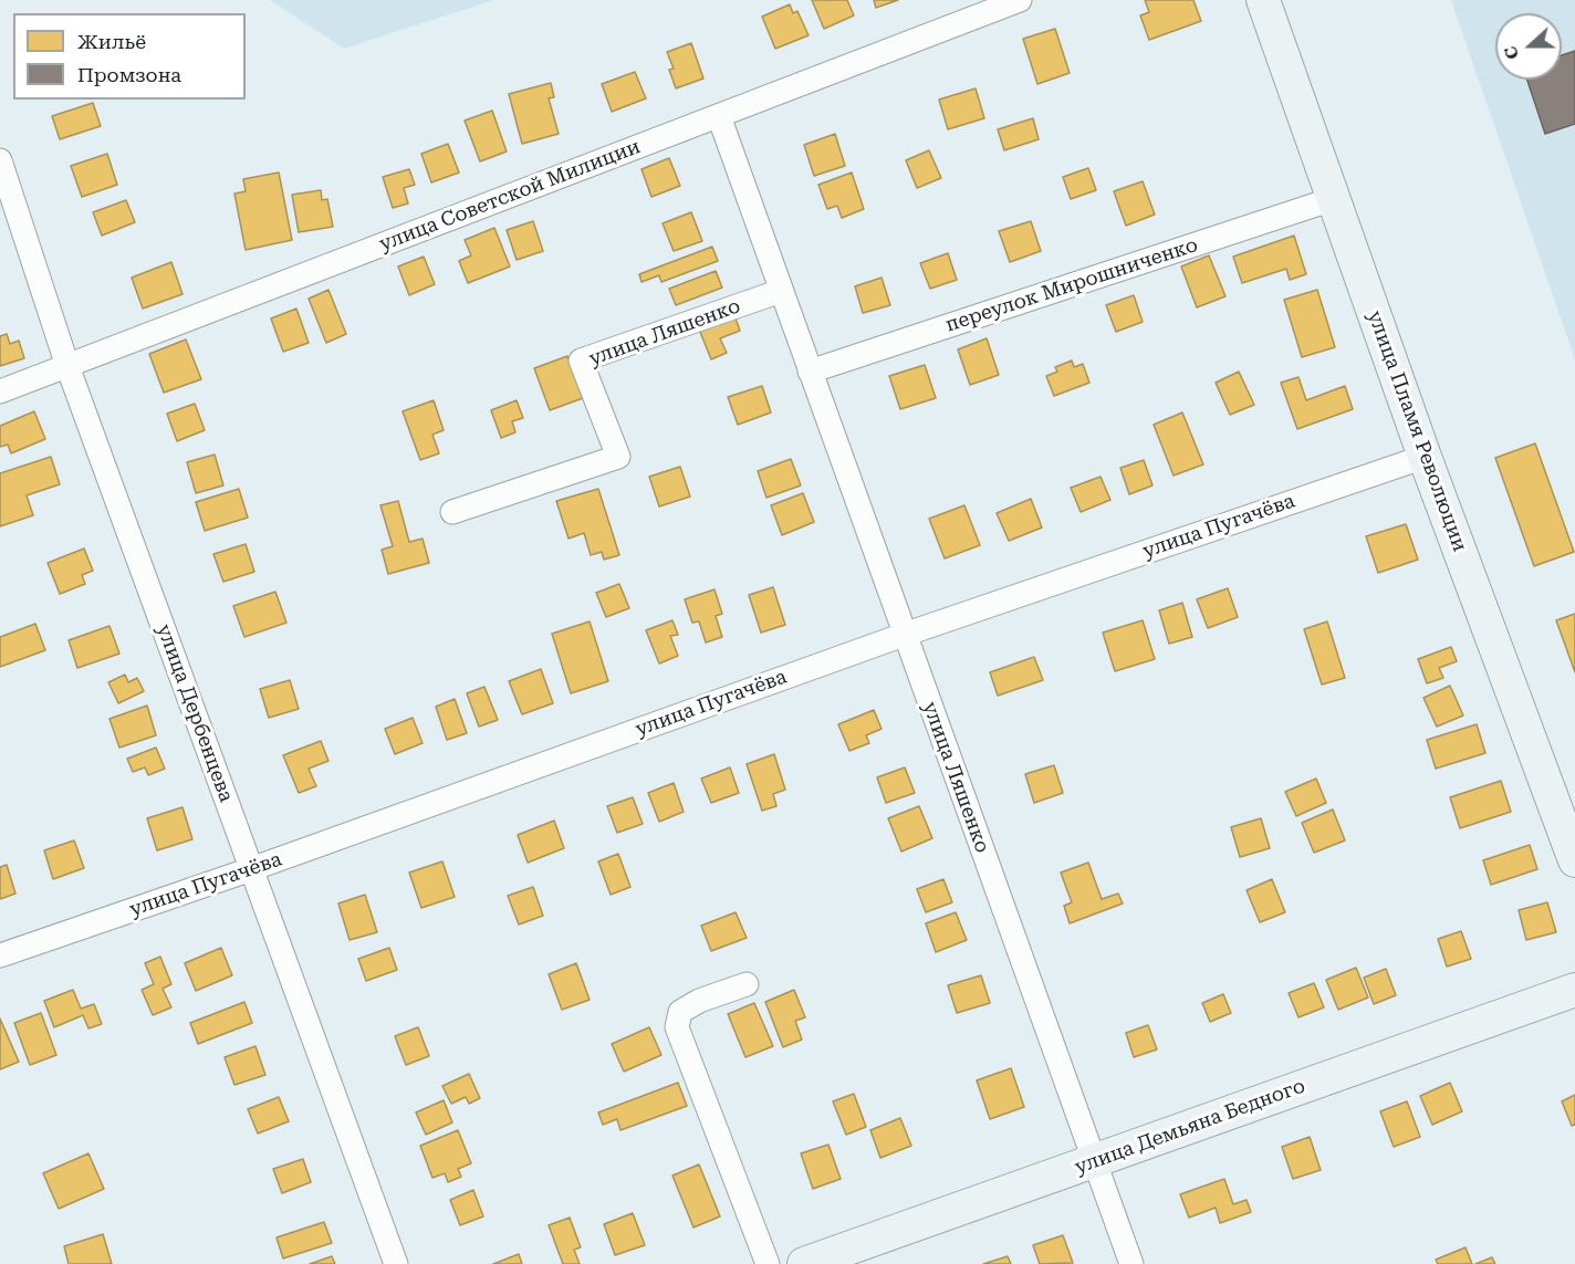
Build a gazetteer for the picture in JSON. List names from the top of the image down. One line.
{"streets":{"street":["улица Советской Милиции","переулок Мирошниченко","улица Ляшенко","улица Пламя Революции","улица Пугачёва","улица Дербенцева","улица Демьяна Бедного"]},"crossings":[["улица Советской Милиции","улица Ляшенко"],["улица Советской Милиции","улица Дербенцева"],["переулок Мирошниченко","улица Ляшенко"],["переулок Мирошниченко","улица Пламя Революции"],["улица Ляшенко","улица Пугачёва"],["улица Ляшенко","улица Демьяна Бедного"],["улица Пламя Революции","улица Пугачёва"],["улица Пугачёва","улица Дербенцева"]],"legend":["Жильё","Промзона"],"north":"left"}
